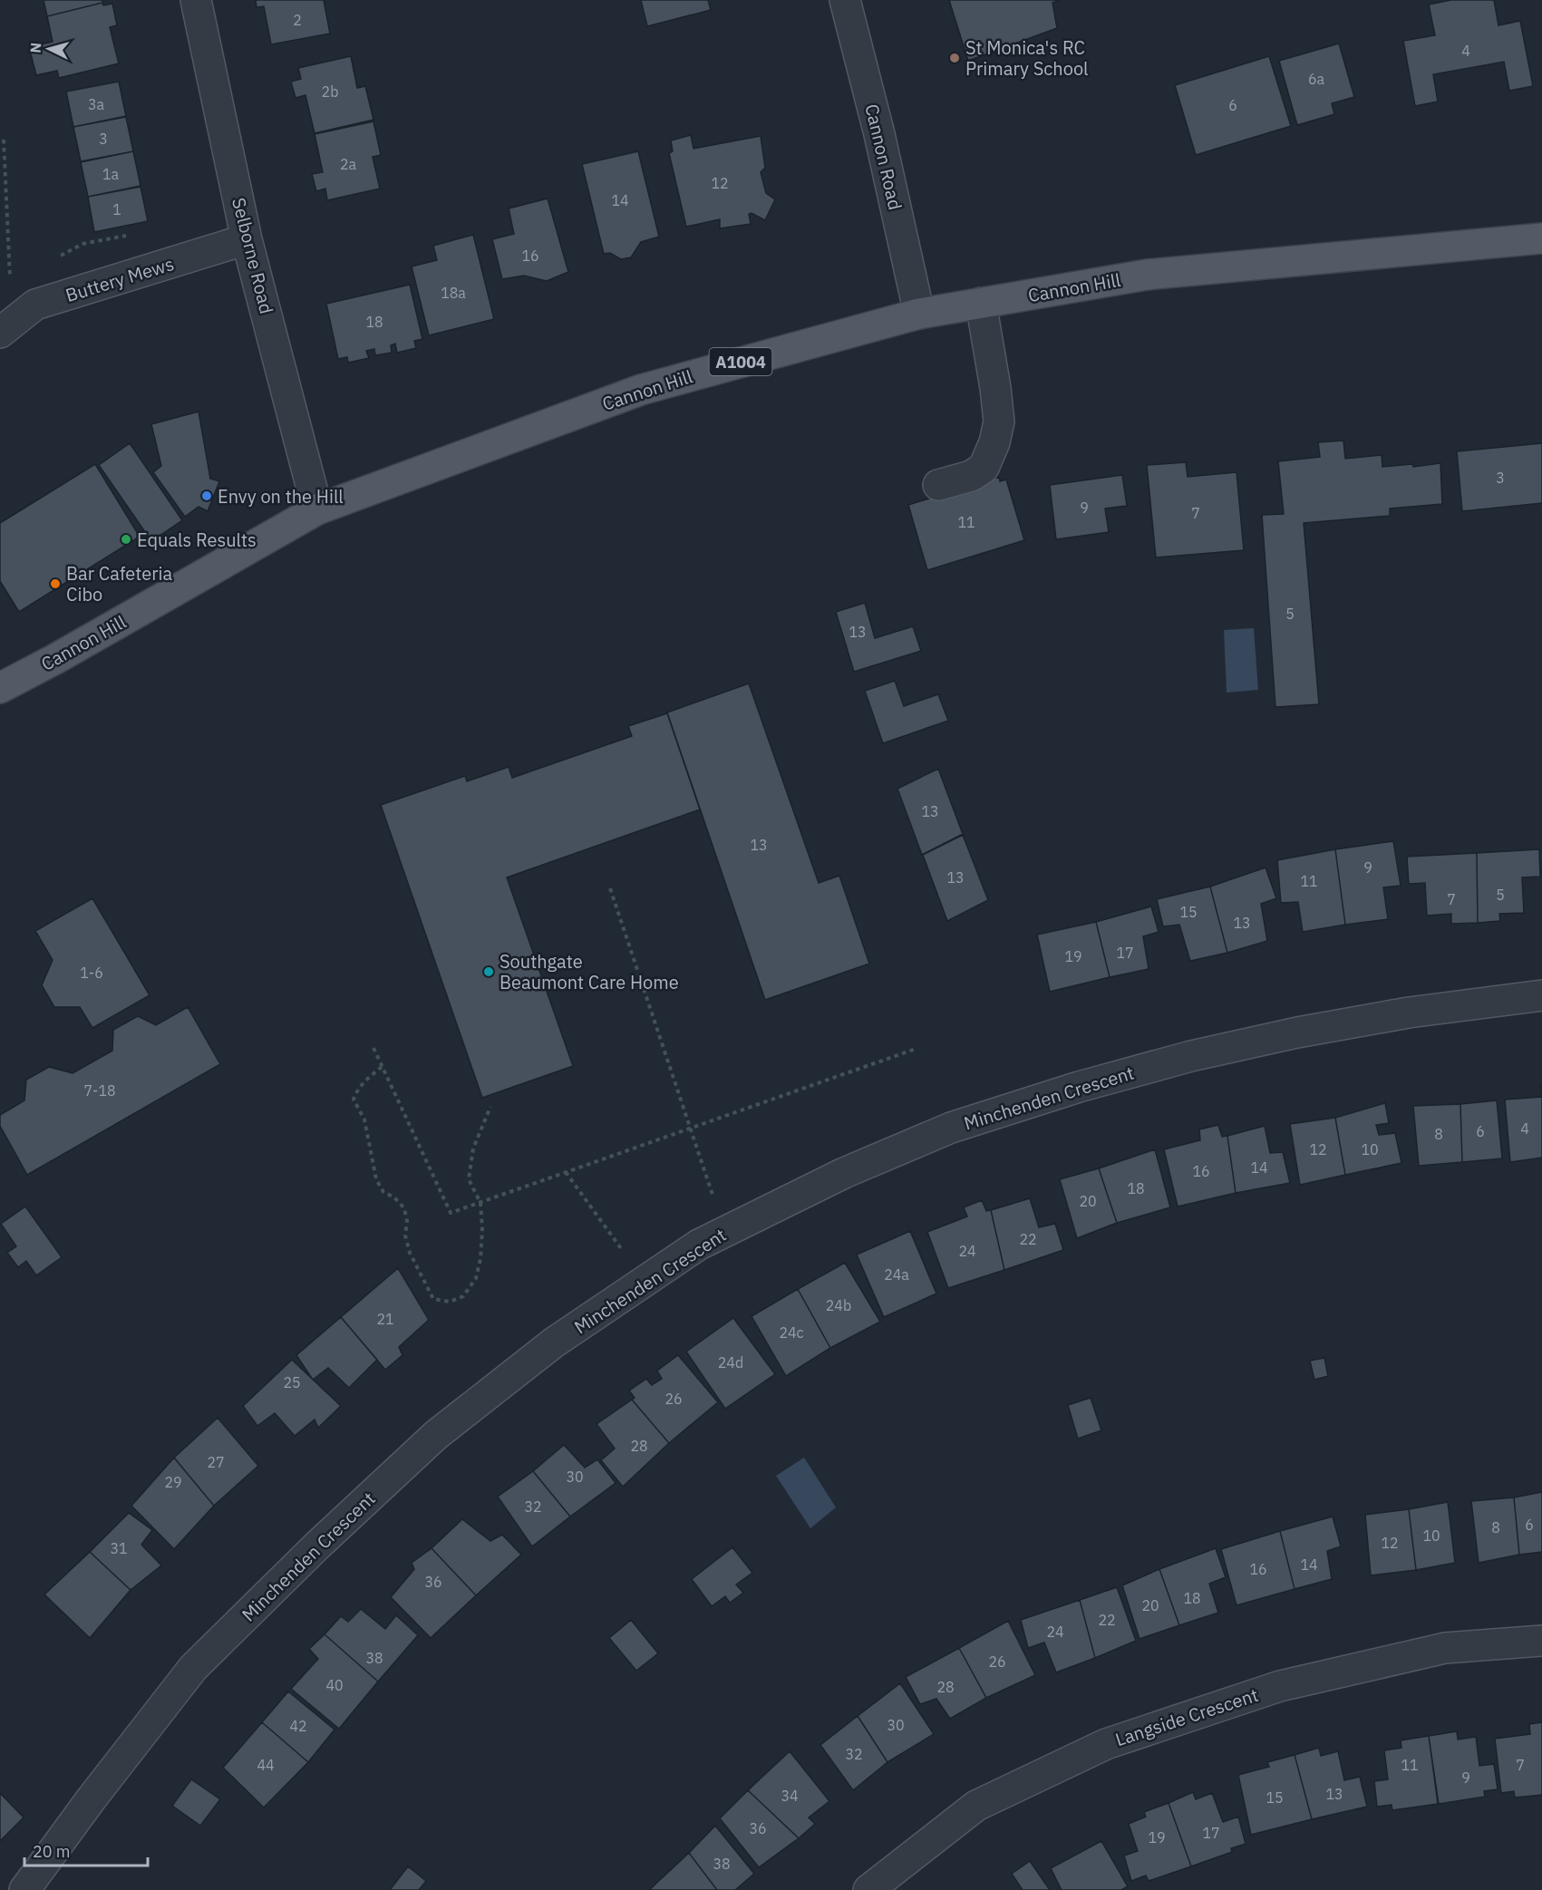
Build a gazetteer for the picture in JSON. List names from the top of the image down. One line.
{"streets":{"main road":["Cannon Hill","A1004"],"street":["Cannon Road","Selborne Road","Buttery Mews","Minchenden Crescent","Langside Crescent"]},"crossings":[["Cannon Road","Cannon Hill"],["Selborne Road","Buttery Mews"],["Selborne Road","Cannon Hill"]],"places":["St Monica's RC Primary School","Envy on the Hill","Equals Results","Bar Cafeteria Cibo","Southgate Beaumont Care Home"],"house_numbers":["2","4","6a","2b","3a","6","3","2a","1a","12","14","1","16","18a","18","3","9","7","11","5","13","13","13","9","13","11","5","7","15","13","17","19","1-6","7-18","4","6","8","12","10","14","16","18","20","22","24","24a","24b","21","24c","24d","25","26","28","27","30","29","32","6","8","10","12","31","14","16","36","18","20","22","24","38","26","40","28","30","42","32","44","11","7","9","13","34","15","36","17","19","38"],"scale_bar":"20 m","north":"left"}
